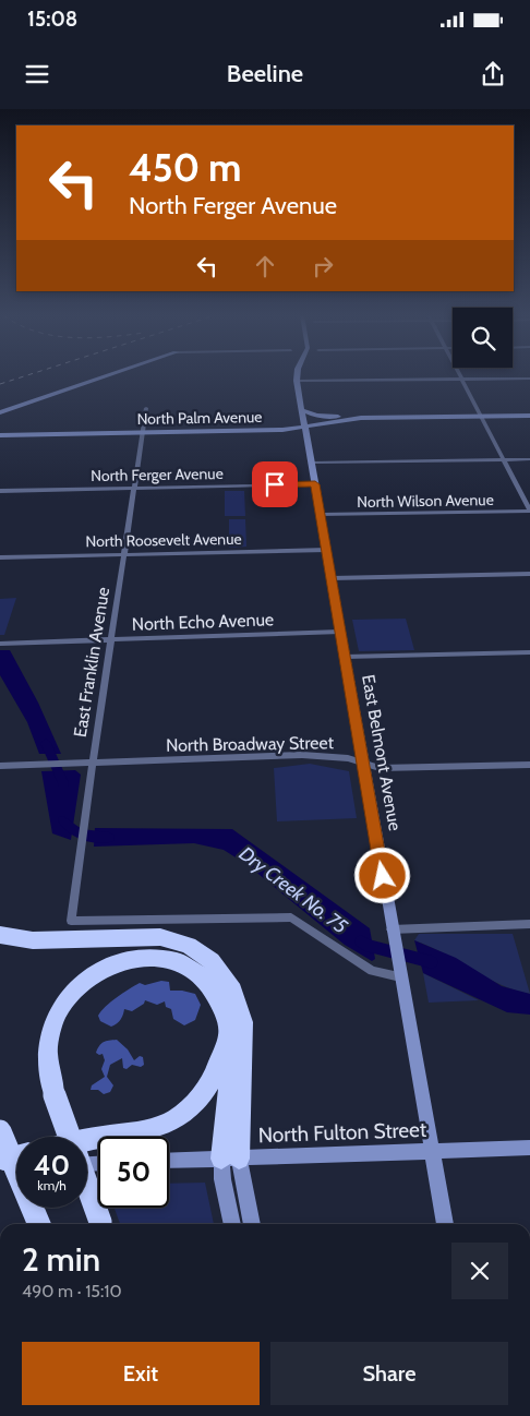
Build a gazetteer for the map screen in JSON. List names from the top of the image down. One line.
{"streets":{"main road":["North Palm Avenue","East Belmont Avenue","North Fulton Street"],"street":["North Ferger Avenue","North Wilson Avenue","North Roosevelt Avenue","North Echo Avenue","East Franklin Avenue","North Broadway Street"]},"crossings":[["North Palm Avenue","East Franklin Avenue"],["North Palm Avenue","East Belmont Avenue"],["North Ferger Avenue","East Franklin Avenue"],["North Ferger Avenue","East Belmont Avenue"],["North Wilson Avenue","East Belmont Avenue"],["North Roosevelt Avenue","East Franklin Avenue"],["North Roosevelt Avenue","East Belmont Avenue"],["North Echo Avenue","East Franklin Avenue"],["North Echo Avenue","East Belmont Avenue"],["East Franklin Avenue","North Broadway Street"],["East Franklin Avenue","East Belmont Avenue"],["North Broadway Street","East Belmont Avenue"],["East Belmont Avenue","North Fulton Street"]],"water":["Dry Creek No. 75"],"page":{"status":"15:08","header":"Beeline","turn":["450 m","North Ferger Avenue"],"speed":"40 km/h","limit":"50","heading":["2 min","490 m · 15:10"],"buttons":["Exit","Share"]}}
